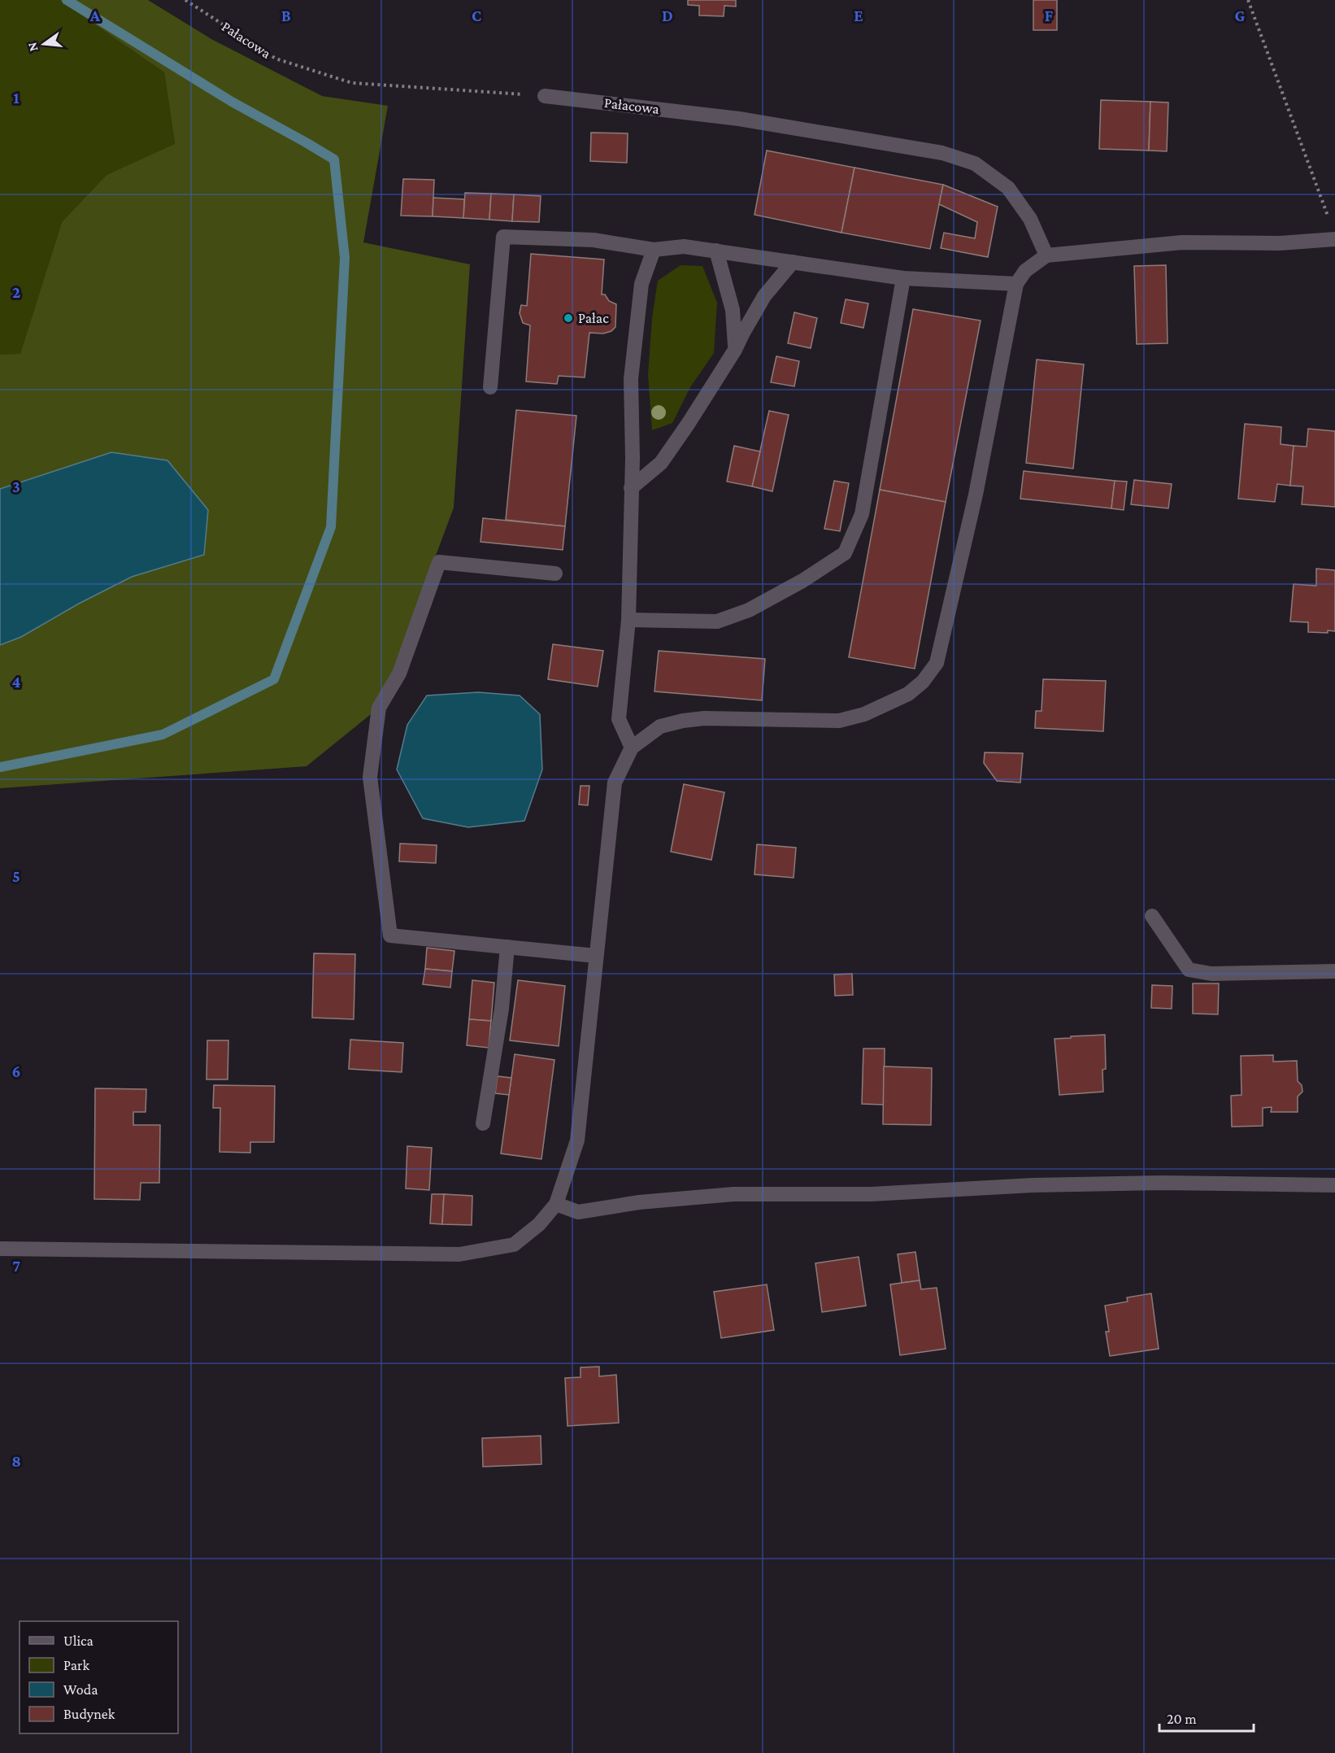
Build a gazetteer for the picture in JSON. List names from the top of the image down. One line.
{"streets":{"street":["Pałacowa"]},"places":["Pałac"],"legend":["Ulica","Park","Woda","Budynek"],"scale_bar":"20 m","north":"left","grid":{"columns":["A","B","C","D","E","F","G"],"rows":["1","2","3","4","5","6","7","8"]}}
